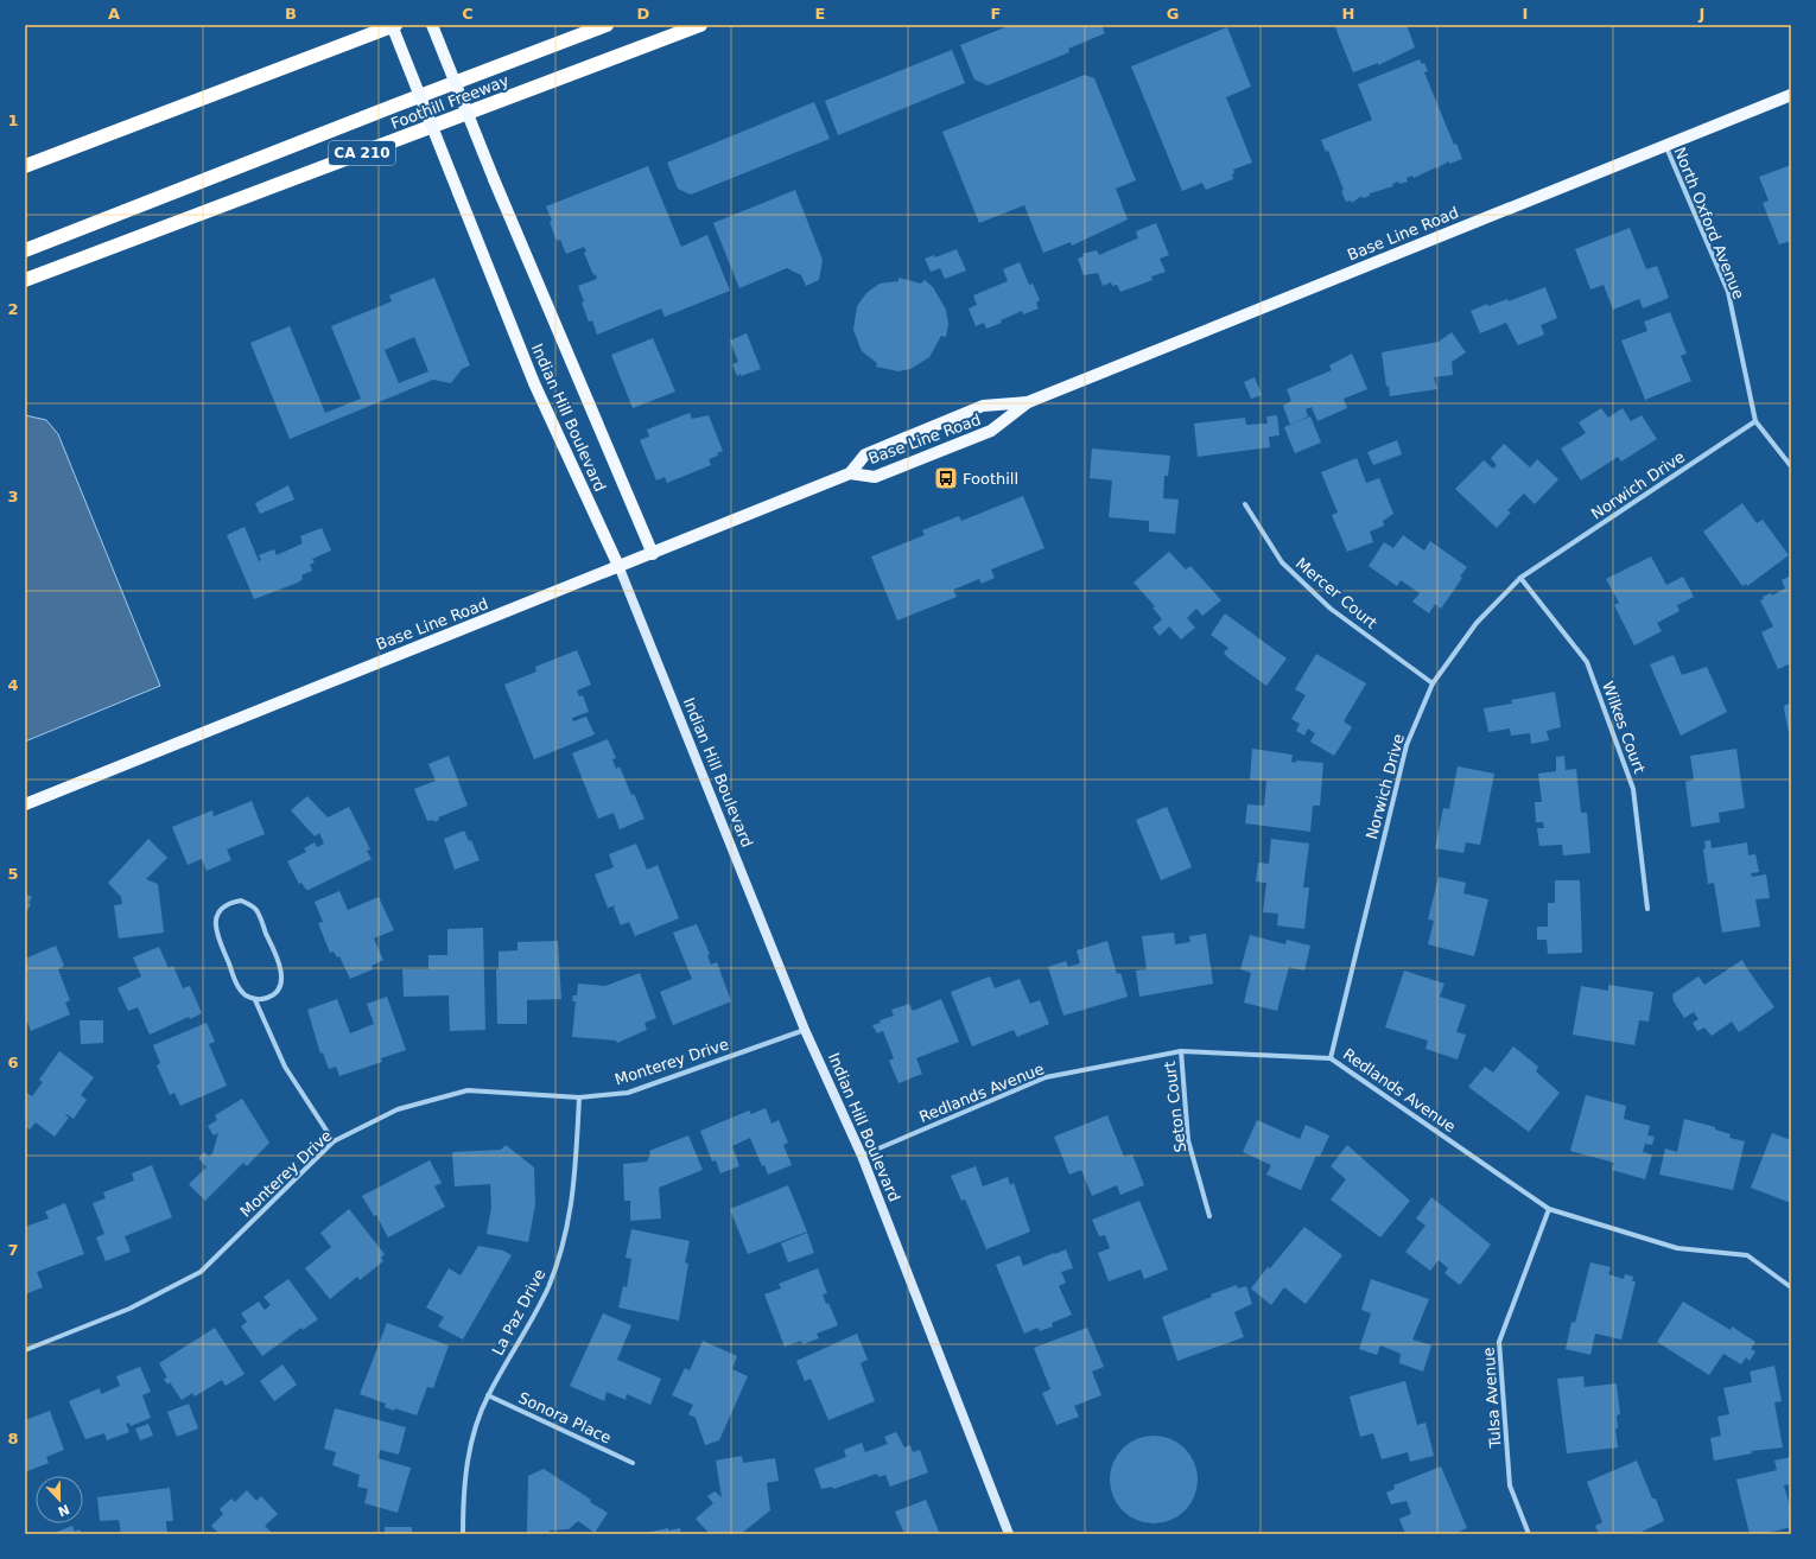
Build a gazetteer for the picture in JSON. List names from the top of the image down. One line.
{"streets":{"highway":["Foothill Freeway","CA 210"],"main road":["Base Line Road","Indian Hill Boulevard"],"street":["North Oxford Avenue","Norwich Drive","Mercer Court","Wilkes Court","Monterey Drive","Redlands Avenue","Seton Court","La Paz Drive","Tulsa Avenue","Sonora Place"]},"crossings":[["North Oxford Avenue","Base Line Road"],["North Oxford Avenue","Norwich Drive"],["Base Line Road","Indian Hill Boulevard"],["Indian Hill Boulevard","Monterey Drive"],["Indian Hill Boulevard","Redlands Avenue"],["Norwich Drive","Mercer Court"],["Norwich Drive","Wilkes Court"],["Norwich Drive","Redlands Avenue"],["Monterey Drive","La Paz Drive"],["Redlands Avenue","Seton Court"],["Redlands Avenue","Tulsa Avenue"],["La Paz Drive","Sonora Place"]],"places":{"bus stop":["Foothill"]},"north":"bottom","grid":{"columns":["A","B","C","D","E","F","G","H","I","J"],"rows":["1","2","3","4","5","6","7","8"]}}
